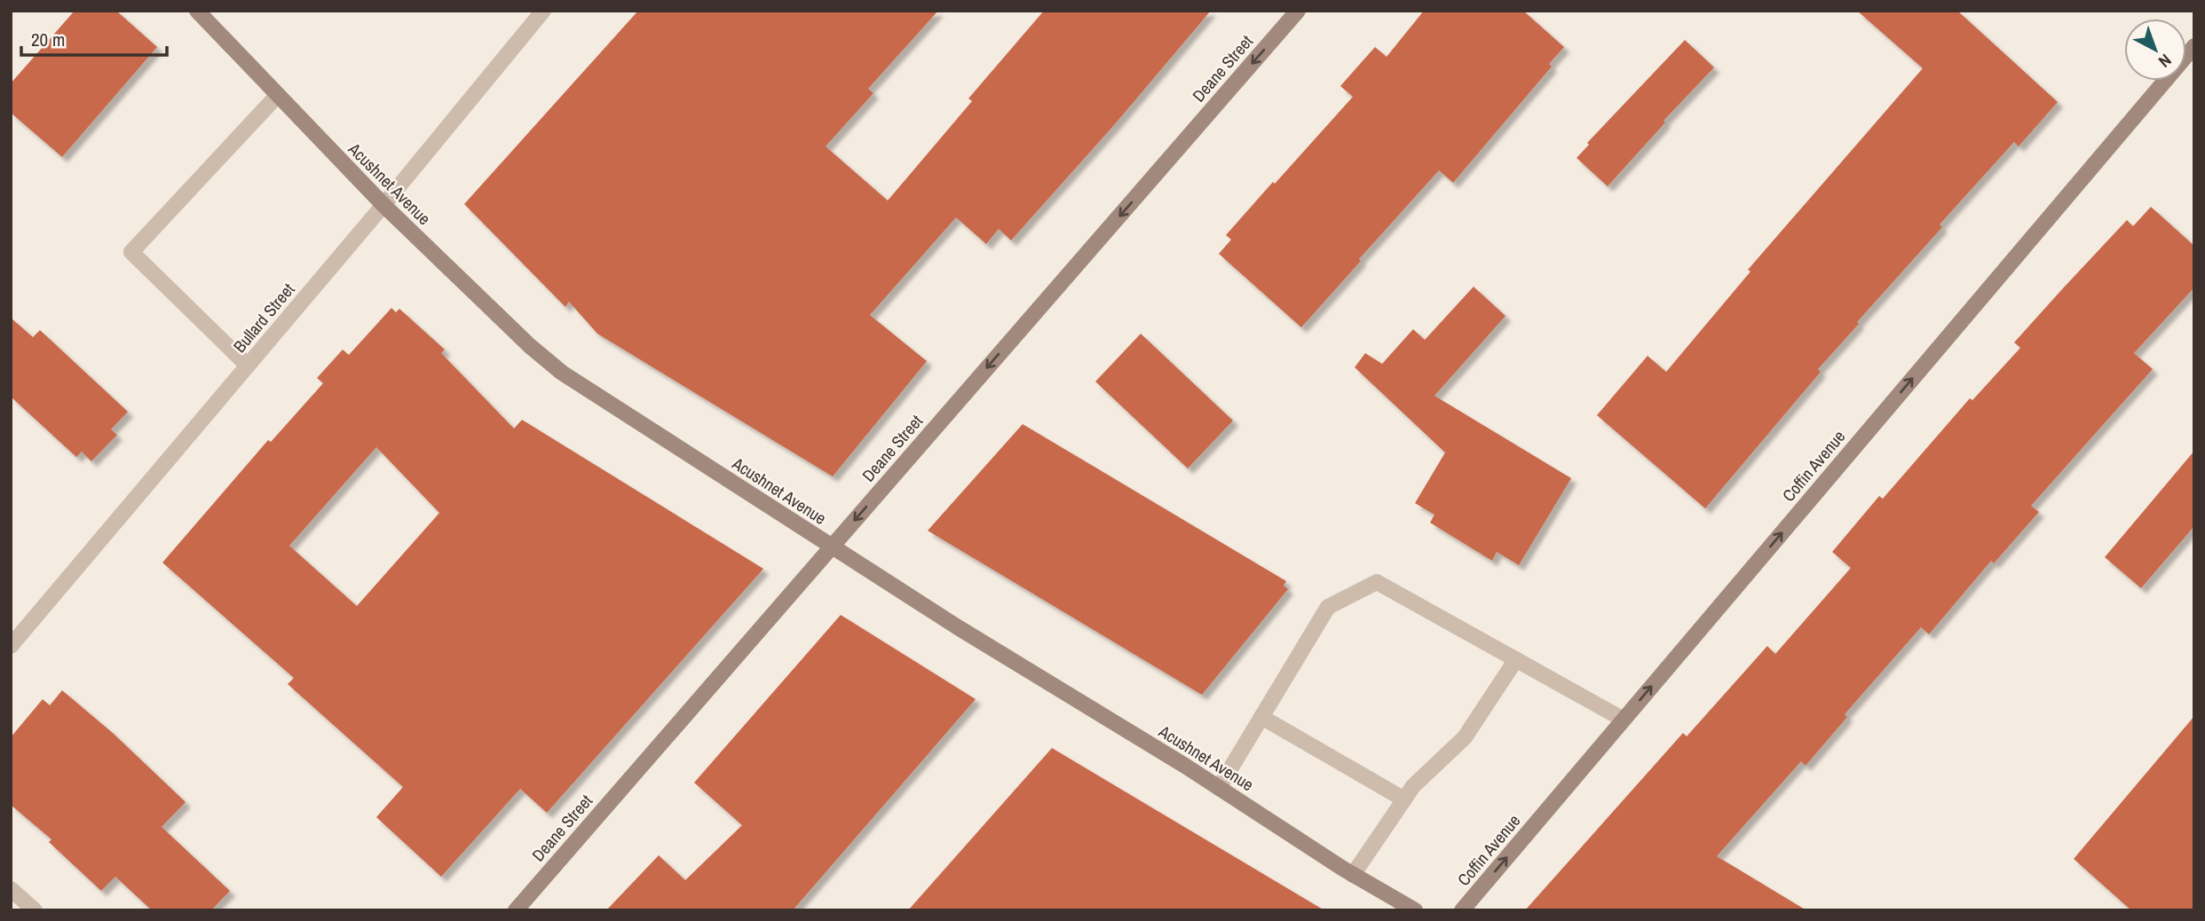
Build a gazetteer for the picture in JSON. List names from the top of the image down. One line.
{"streets":{"main road":["Deane Street","Acushnet Avenue","Coffin Avenue"],"street":["Bullard Street"]},"crossings":[["Deane Street","Acushnet Avenue"],["Acushnet Avenue","Bullard Street"]],"one_way":["Deane Street","Coffin Avenue"],"scale_bar":"20 m","north":"bottom right"}
